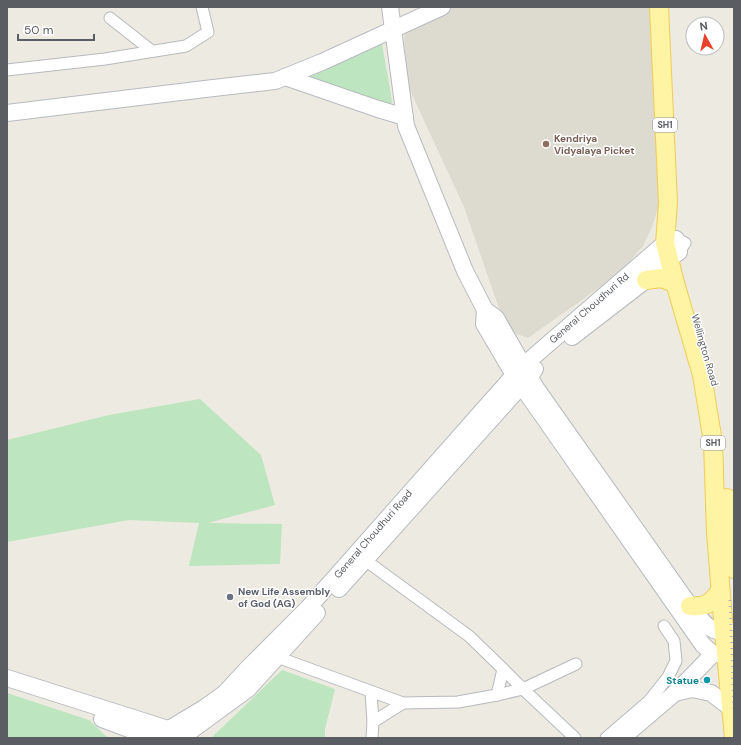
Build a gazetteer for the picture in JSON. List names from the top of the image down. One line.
{"streets":{"main road":["SH1","General Choudhuri Rd","Wellington Road","General Choudhuri Road"]},"crossings":[["SH1","General Choudhuri Rd"],["SH1","Wellington Road"],["General Choudhuri Rd","Wellington Road"],["General Choudhuri Rd","General Choudhuri Road"]],"places":["Kendriya Vidyalaya Picket","New Life Assembly of God (AG)","Statue"],"scale_bar":"50 m","north":"top"}
